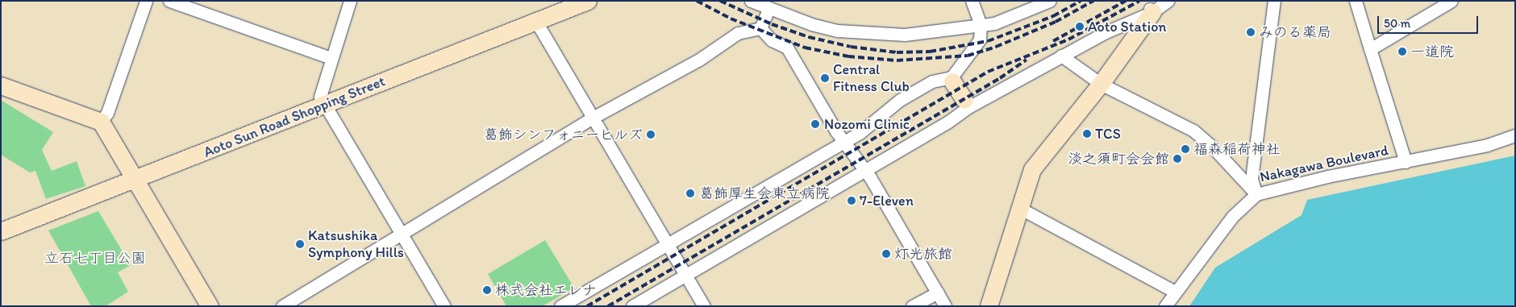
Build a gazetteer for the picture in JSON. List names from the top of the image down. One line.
{"streets":{"street":["Aoto Sun Road Shopping Street","Nakagawa Boulevard"]},"parks":["立石七丁目公園"],"places":["Aoto Station","みのる薬局","一道院","Central Fitness Club","Nozomi Clinic","TCS","葛飾シンフォニーヒルズ","福森稲荷神社","淡之須町会会館","葛飾厚生会東立病院","7-Eleven","Katsushika Symphony Hills","灯光旅館","株式会社エレナ"],"scale_bar":"50 m"}
